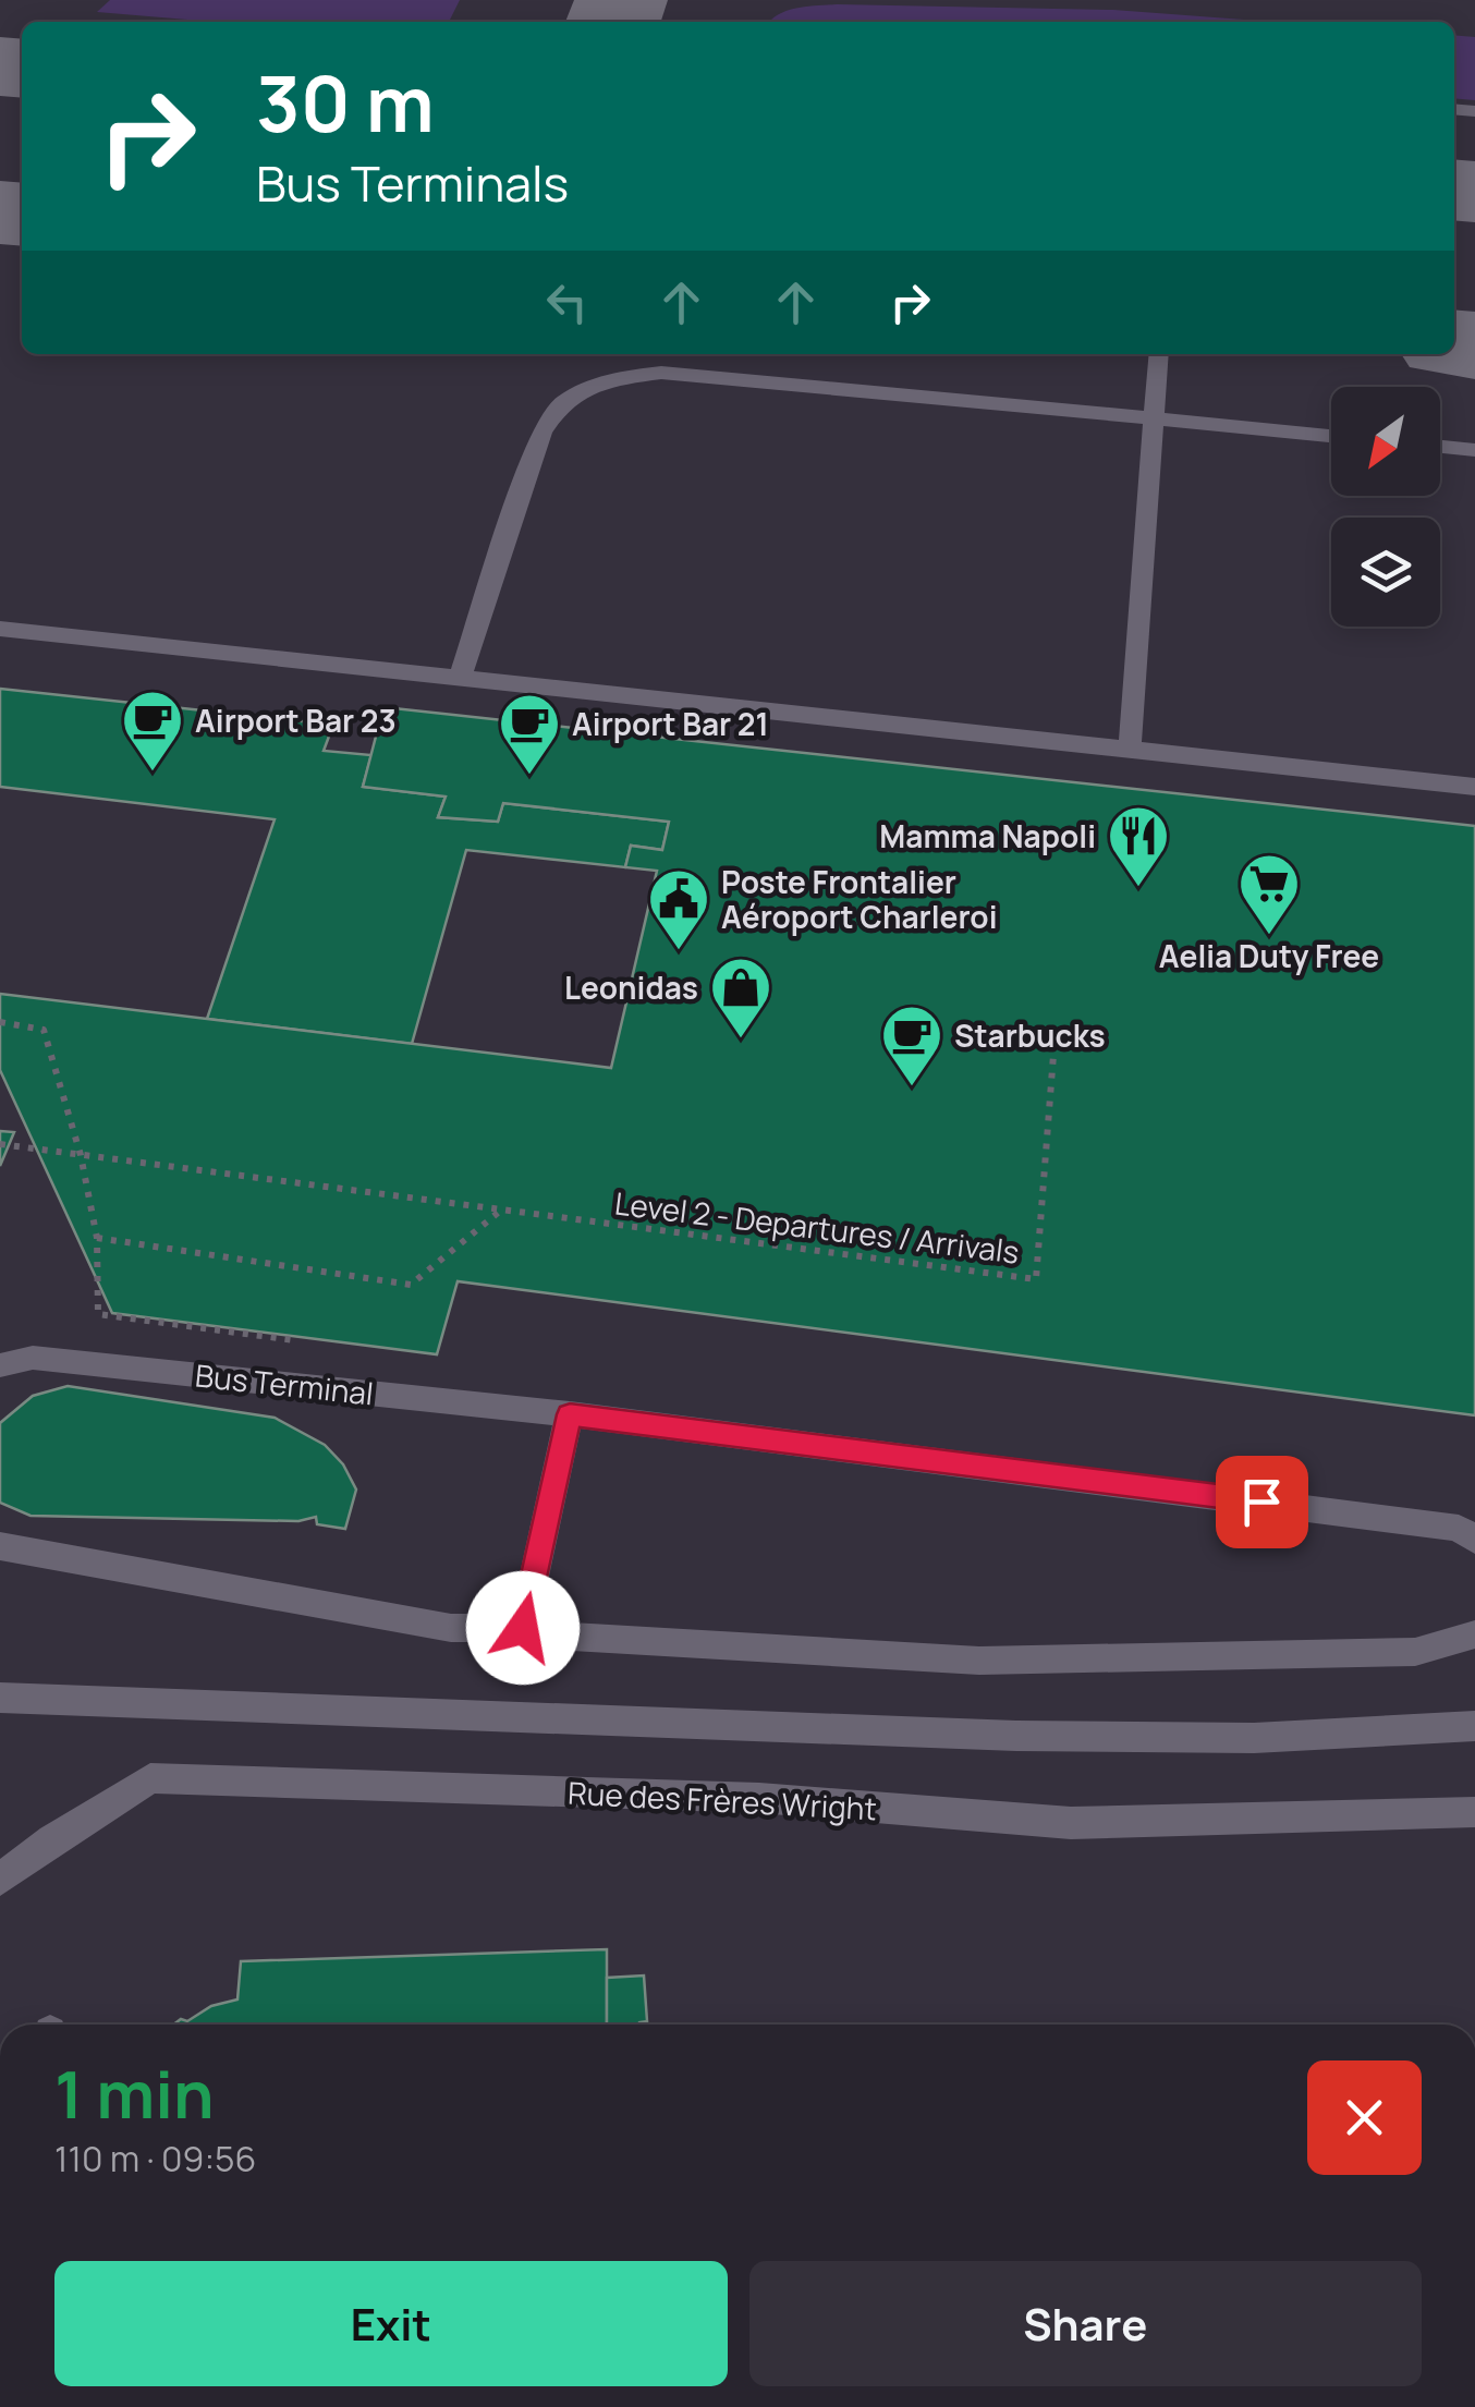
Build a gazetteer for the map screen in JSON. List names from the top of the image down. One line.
{"streets":{"street":["Bus Terminal","Rue des Frères Wright"],"path":["Level 2 - Departures / Arrivals"]},"places":{"cafe":["Airport Bar 23","Airport Bar 21","Starbucks"],"restaurant":["Mamma Napoli"],"supermarket":["Aelia Duty Free"],"public building":["Poste Frontalier Aéroport Charleroi"],"shop":["Leonidas"]},"north":"bottom left","page":{"turn":["30 m","Bus Terminals"],"heading":["1 min","110 m · 09:56"],"buttons":["Exit","Share"]}}
